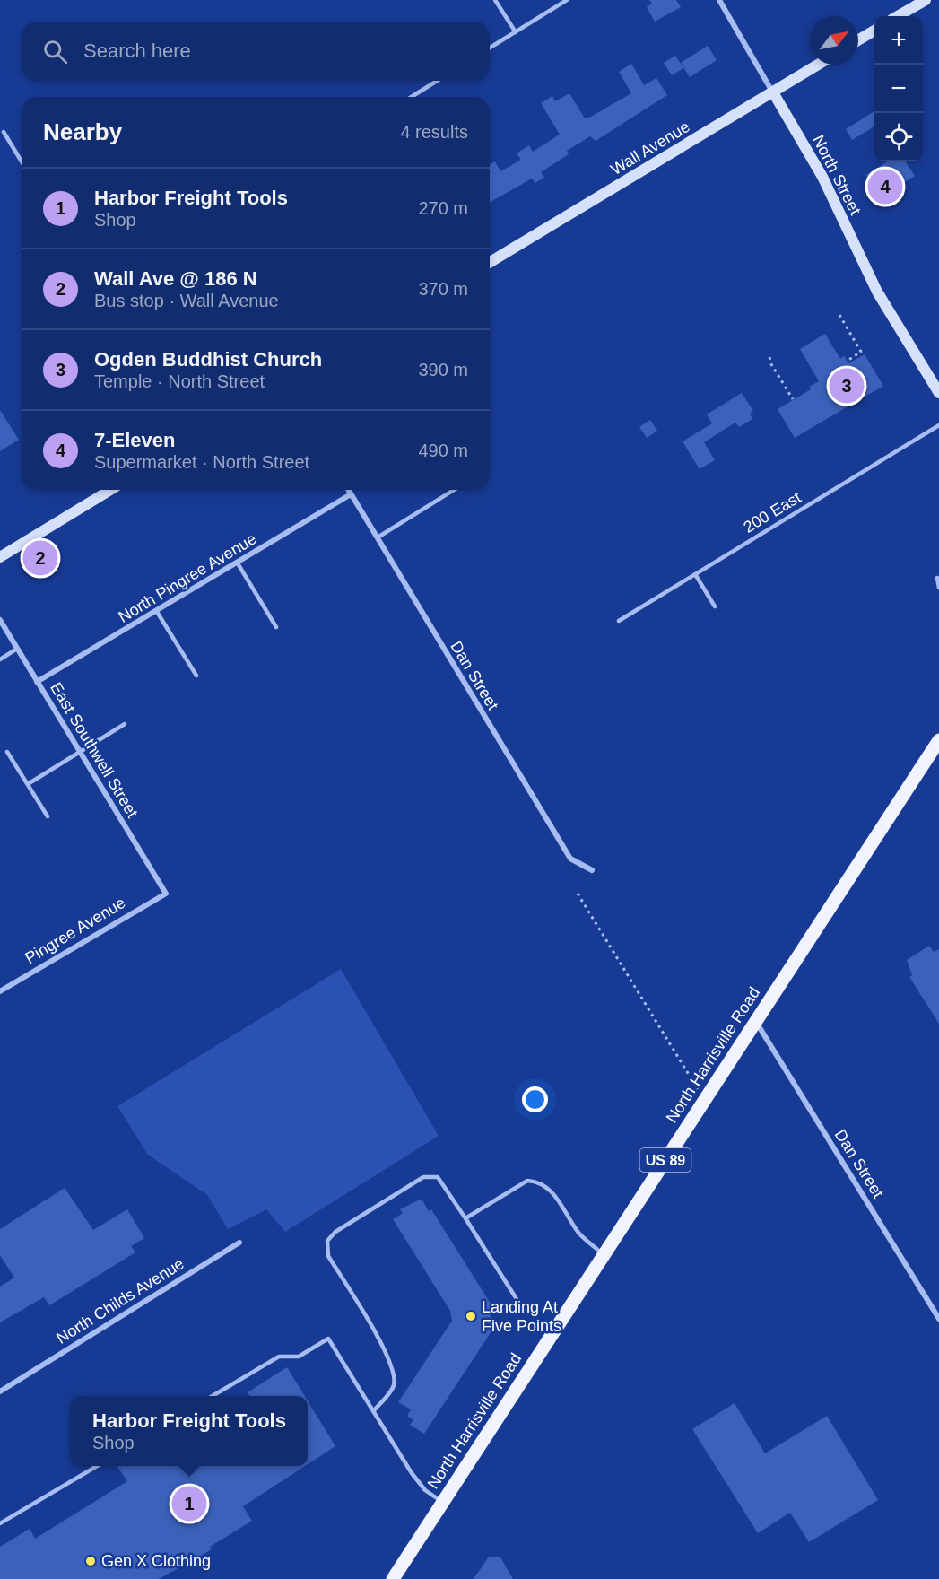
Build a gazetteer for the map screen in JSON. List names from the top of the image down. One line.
{"streets":{"main road":["Wall Avenue","North Street","North Harrisville Road","US 89"],"street":["North Pingree Avenue","Dan Street","East Southwell Street","Pingree Avenue","North Childs Avenue"],"lane":["200 East"]},"crossings":[["Wall Avenue","North Street"],["North Pingree Avenue","Dan Street"],["North Pingree Avenue","East Southwell Street"],["Dan Street","North Harrisville Road"],["East Southwell Street","Pingree Avenue"]],"places":["Landing At Five Points","Gen X Clothing"],"north":"top right","page":{"map_buttons":["+","−"],"search":"Search here","heading":["Nearby","4 results"],"pins":["4","3","2","1"],"list":[{"mark":"1","name":"Harbor Freight Tools","note":"Shop","value":"270 m"},{"mark":"2","name":"Wall Ave @ 186 N","note":"Bus stop · Wall Avenue","value":"370 m"},{"mark":"3","name":"Ogden Buddhist Church","note":"Temple · North Street","value":"390 m"},{"mark":"4","name":"7-Eleven","note":"Supermarket · North Street","value":"490 m"}],"popup":["Harbor Freight Tools","Shop"]}}
